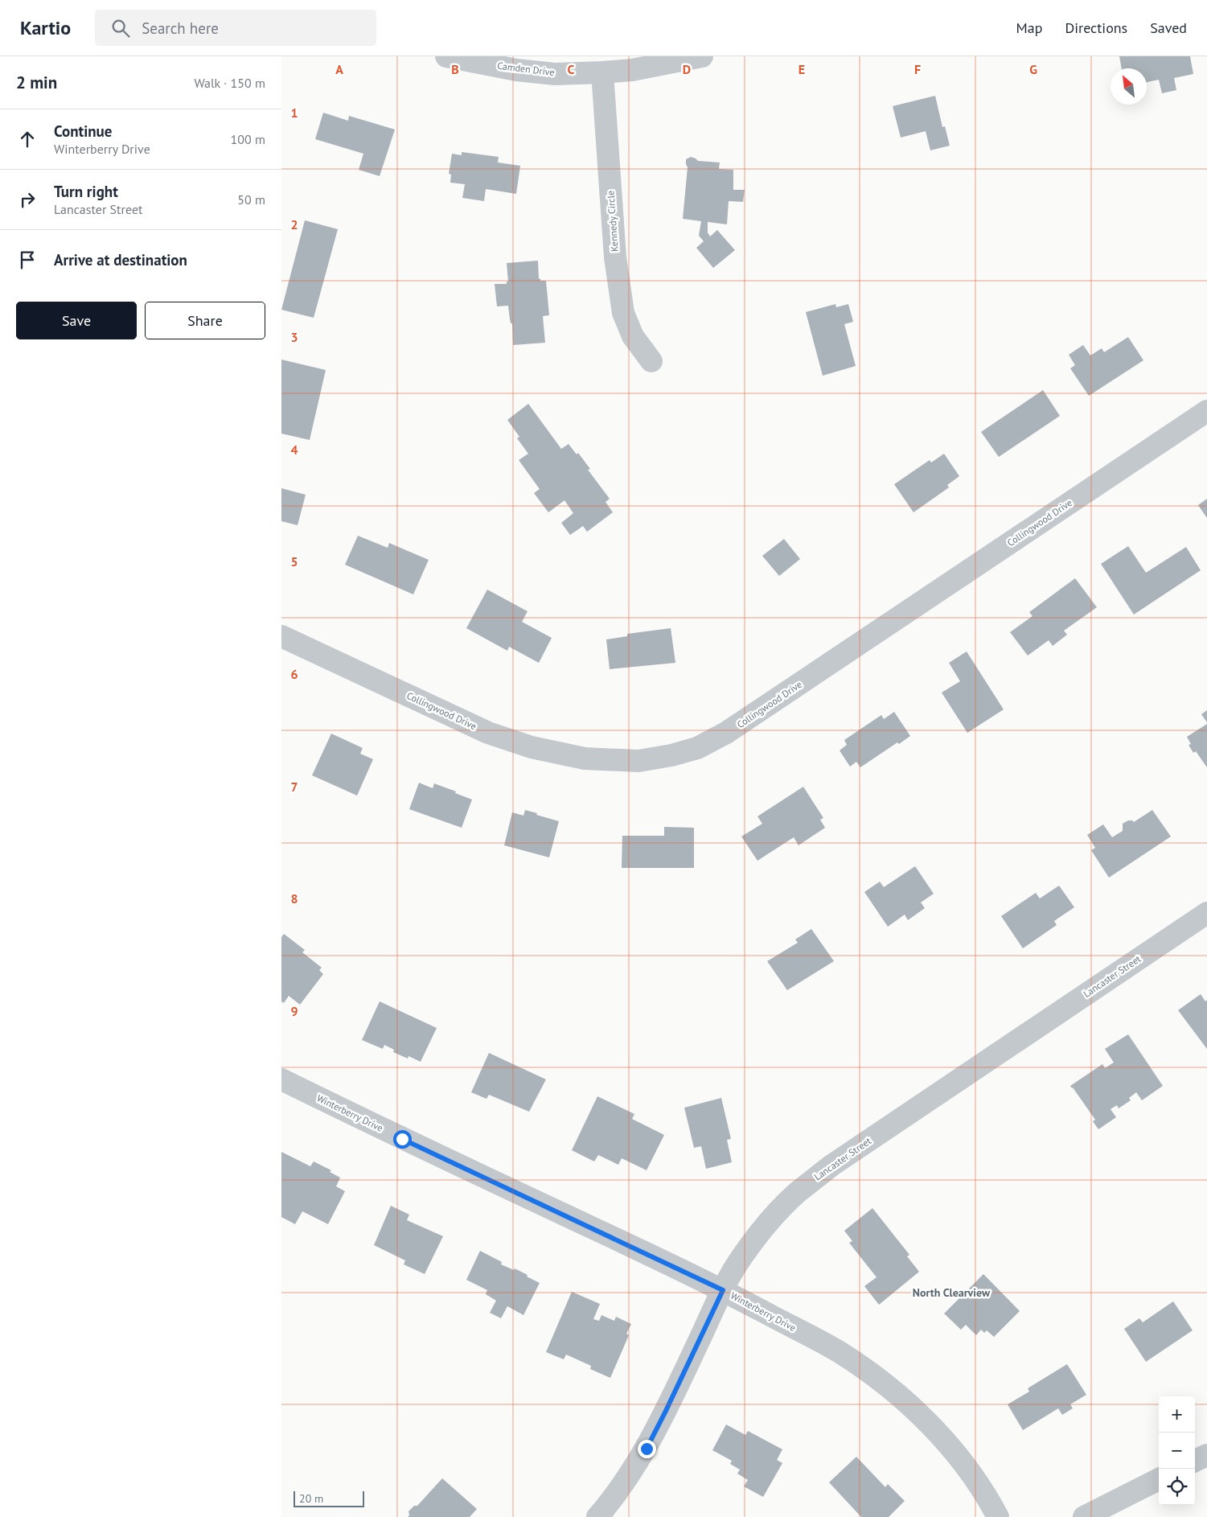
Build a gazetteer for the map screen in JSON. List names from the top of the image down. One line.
{"streets":{"street":["Camden Drive","Kennedy Circle","Collingwood Drive","Lancaster Street","Winterberry Drive"]},"crossings":[["Camden Drive","Kennedy Circle"],["Lancaster Street","Winterberry Drive"]],"districts":["North Clearview"],"scale_bar":"20 m","north":"top left","page":{"header":"Kartio","search":"Search here","nav":["Map","Directions","Saved"],"heading":["2 min","Walk · 150 m"],"list":[["Continue","Winterberry Drive","100 m"],["Turn right","Lancaster Street","50 m"],"Arrive at destination"],"buttons":["Save","Share"],"map_buttons":["+","−"],"scale":"20 m"},"grid":{"columns":["A","B","C","D","E","F","G"],"rows":["1","2","3","4","5","6","7","8","9"]}}
